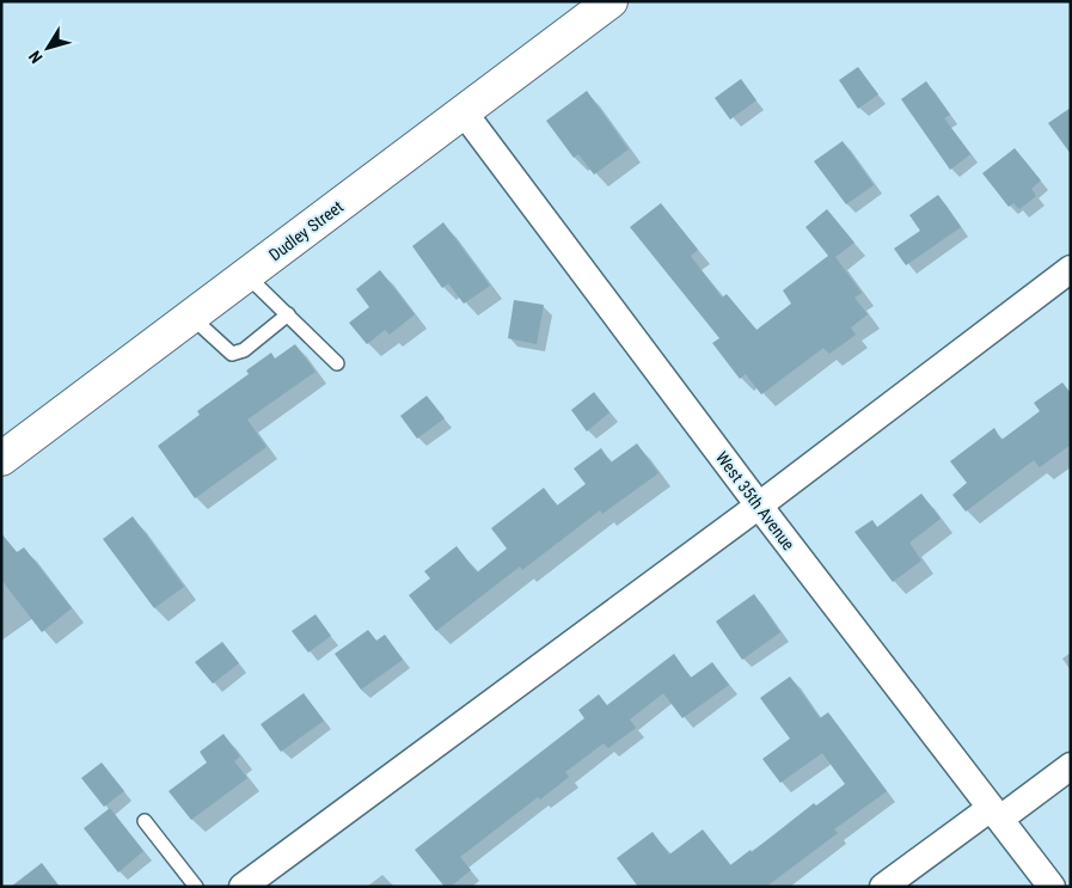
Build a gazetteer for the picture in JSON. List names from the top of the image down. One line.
{"streets":{"street":["Dudley Street","West 35th Avenue"]},"crossings":[["Dudley Street","West 35th Avenue"]],"north":"bottom left"}
